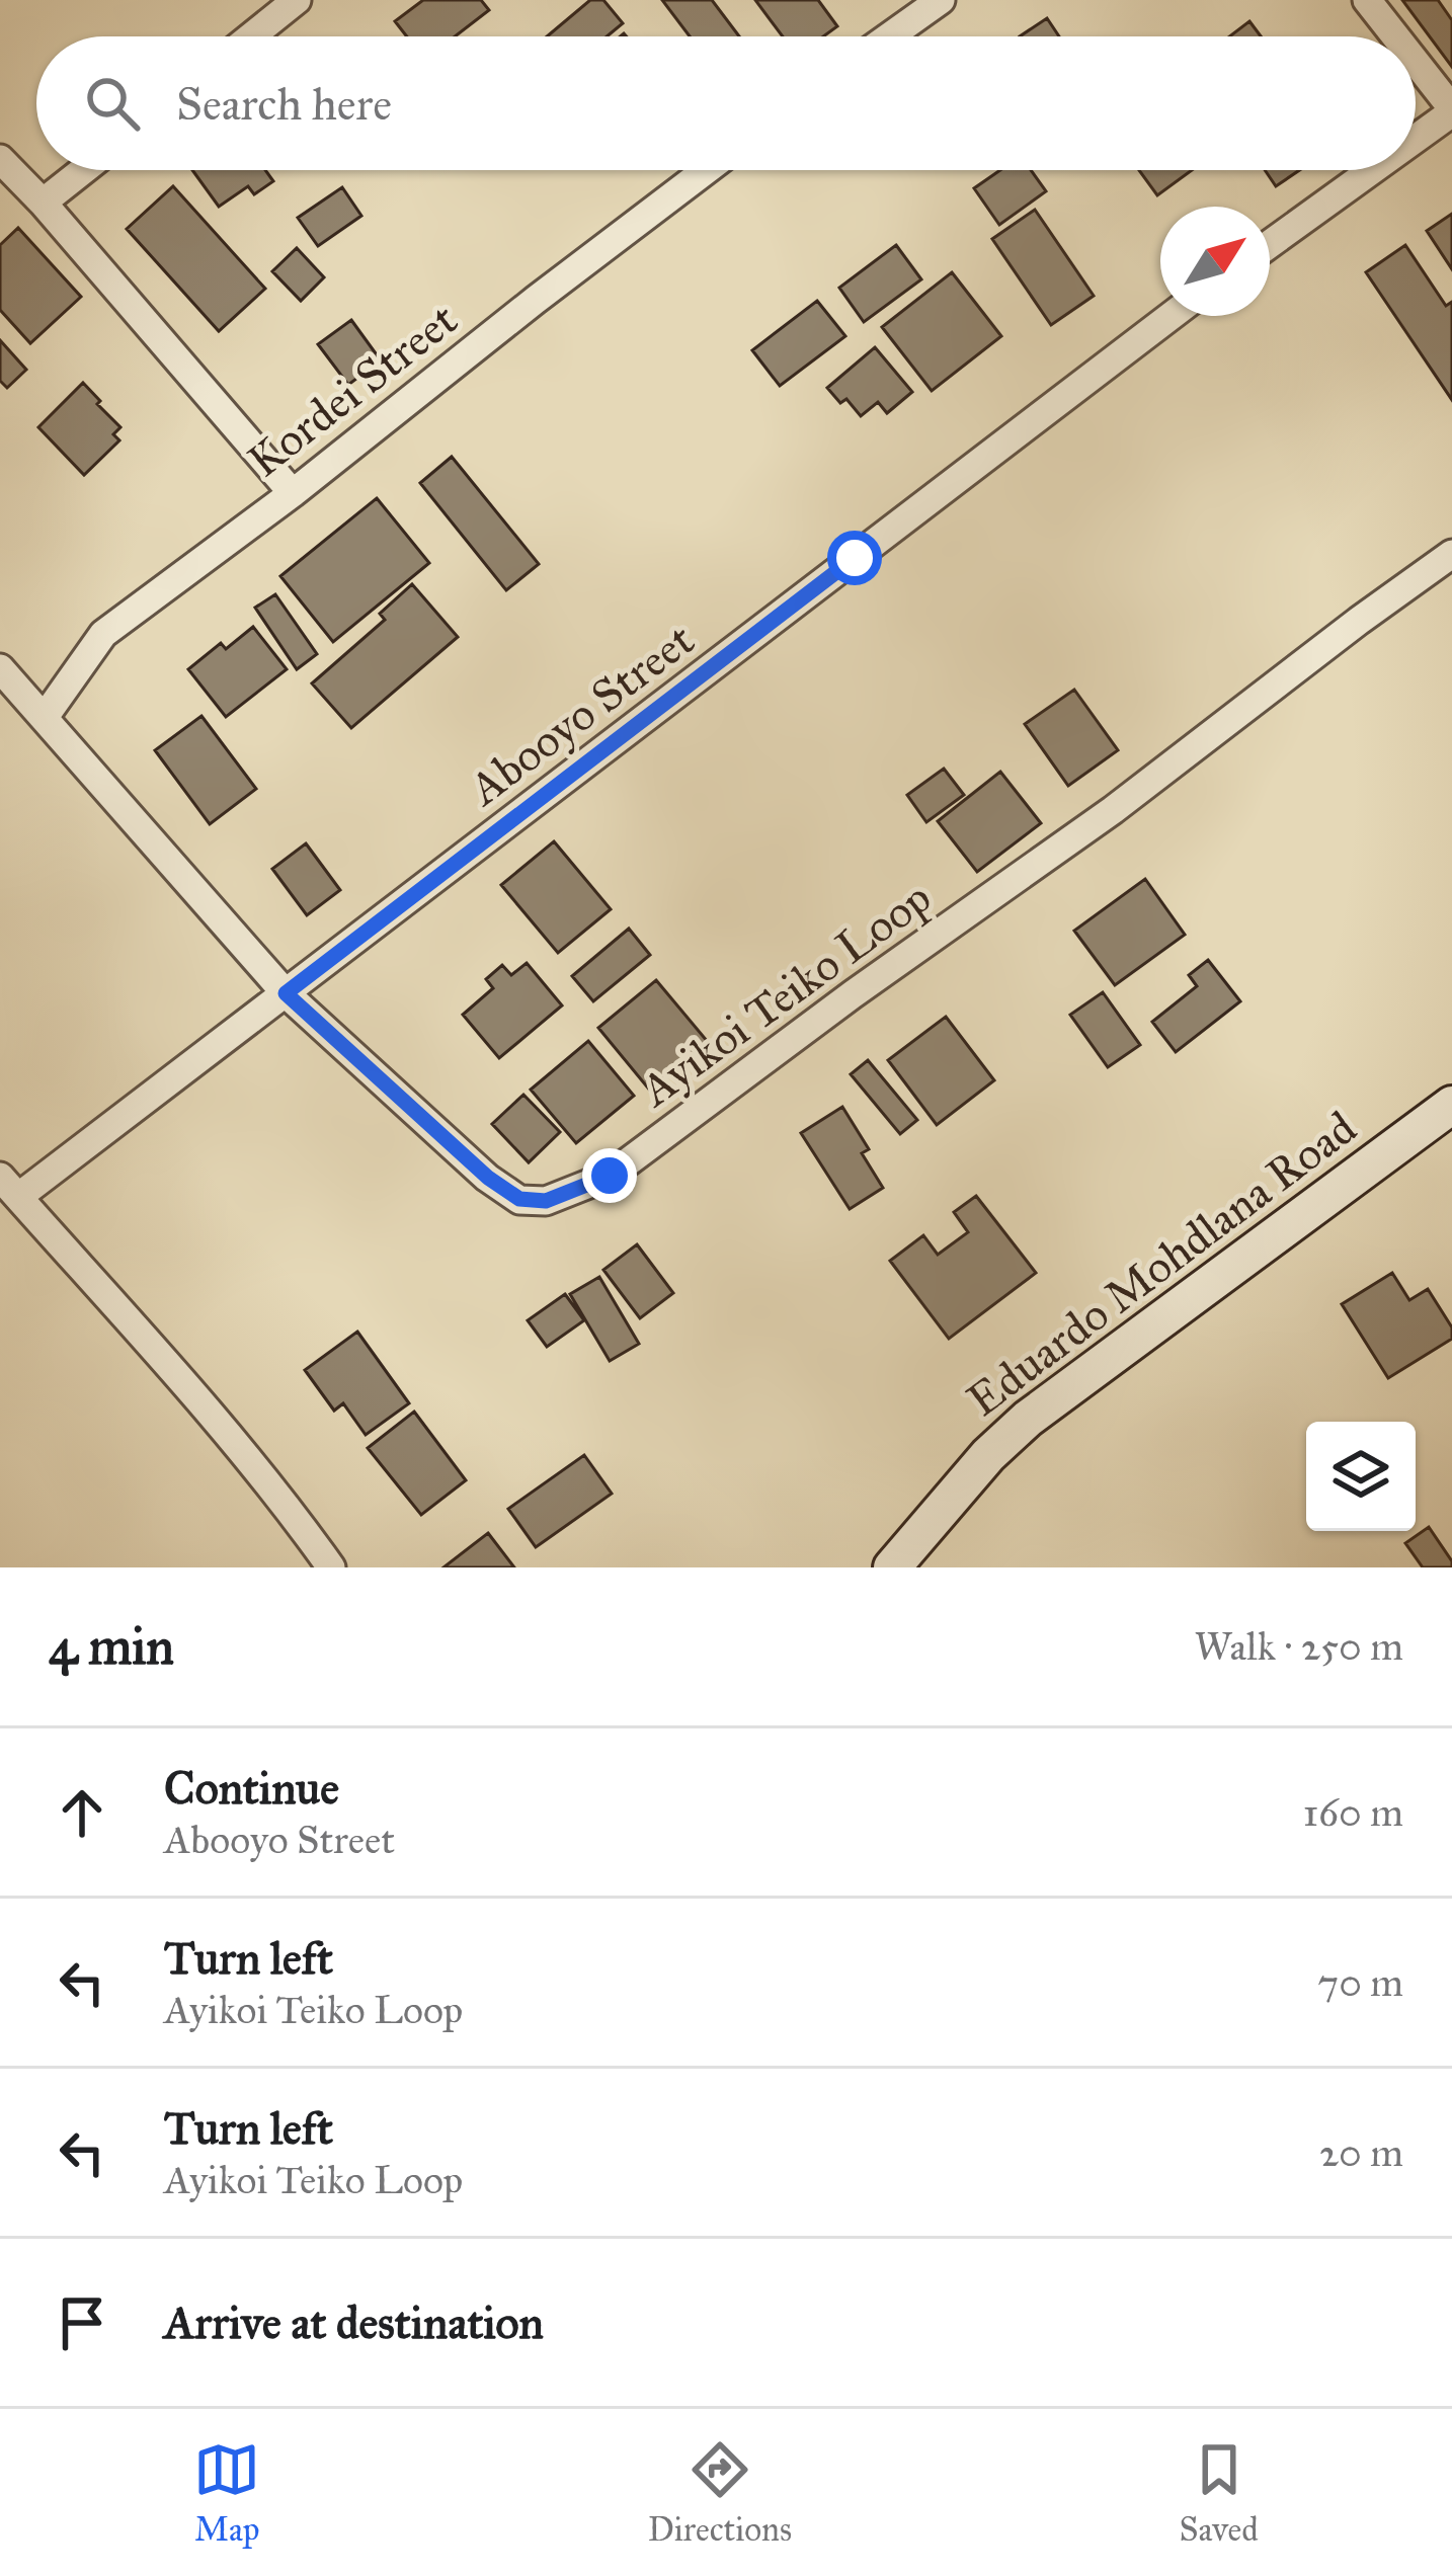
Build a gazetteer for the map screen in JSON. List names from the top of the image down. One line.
{"streets":{"main road":["Eduardo Mohdlana Road"],"street":["Kordei Street","Abooyo Street","Ayikoi Teiko Loop"]},"crossings":[["Kordei Street","Ayikoi Teiko Loop"],["Abooyo Street","Ayikoi Teiko Loop"]],"north":"top right","page":{"search":"Search here","heading":["4 min","Walk · 250 m"],"list":[["Continue","Abooyo Street","160 m"],["Turn left","Ayikoi Teiko Loop","70 m"],["Turn left","Ayikoi Teiko Loop","20 m"],"Arrive at destination"],"nav":["Map","Directions","Saved"]}}
